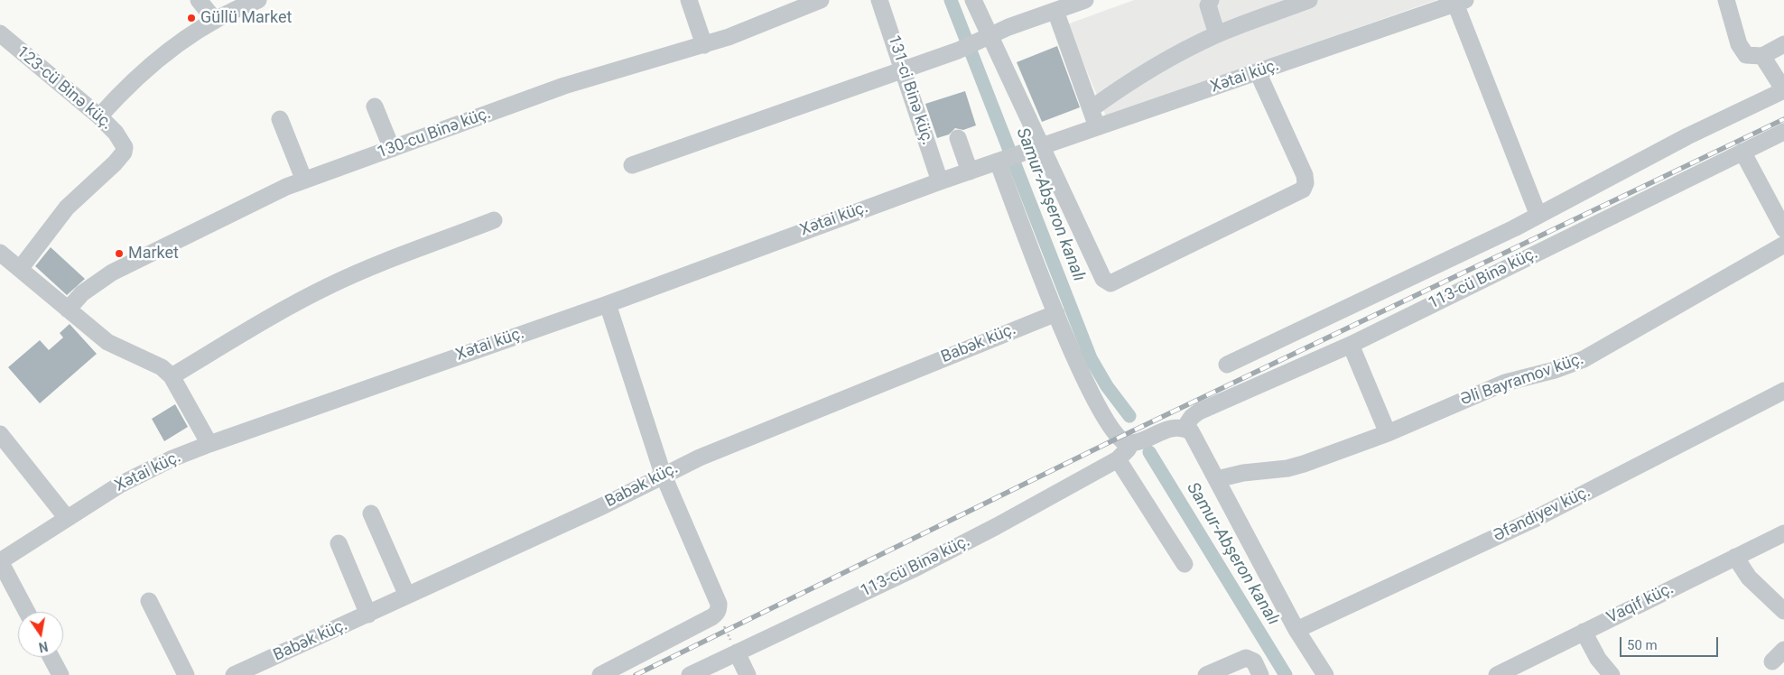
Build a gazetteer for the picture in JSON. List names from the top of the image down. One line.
{"streets":{"street":["Xətai küç.","123-cü Binə küç.","131-ci Binə küç.","130-cu Binə küç.","113-cü Binə küç.","Babək küç.","Əli Bayramov küç.","Əfəndiyev küç.","Vaqif küç."]},"crossings":[["Xətai küç.","131-ci Binə küç."]],"water":["Samur-Abşeron kanalı"],"places":["Güllü Market","Market"],"scale_bar":"50 m","north":"bottom"}
